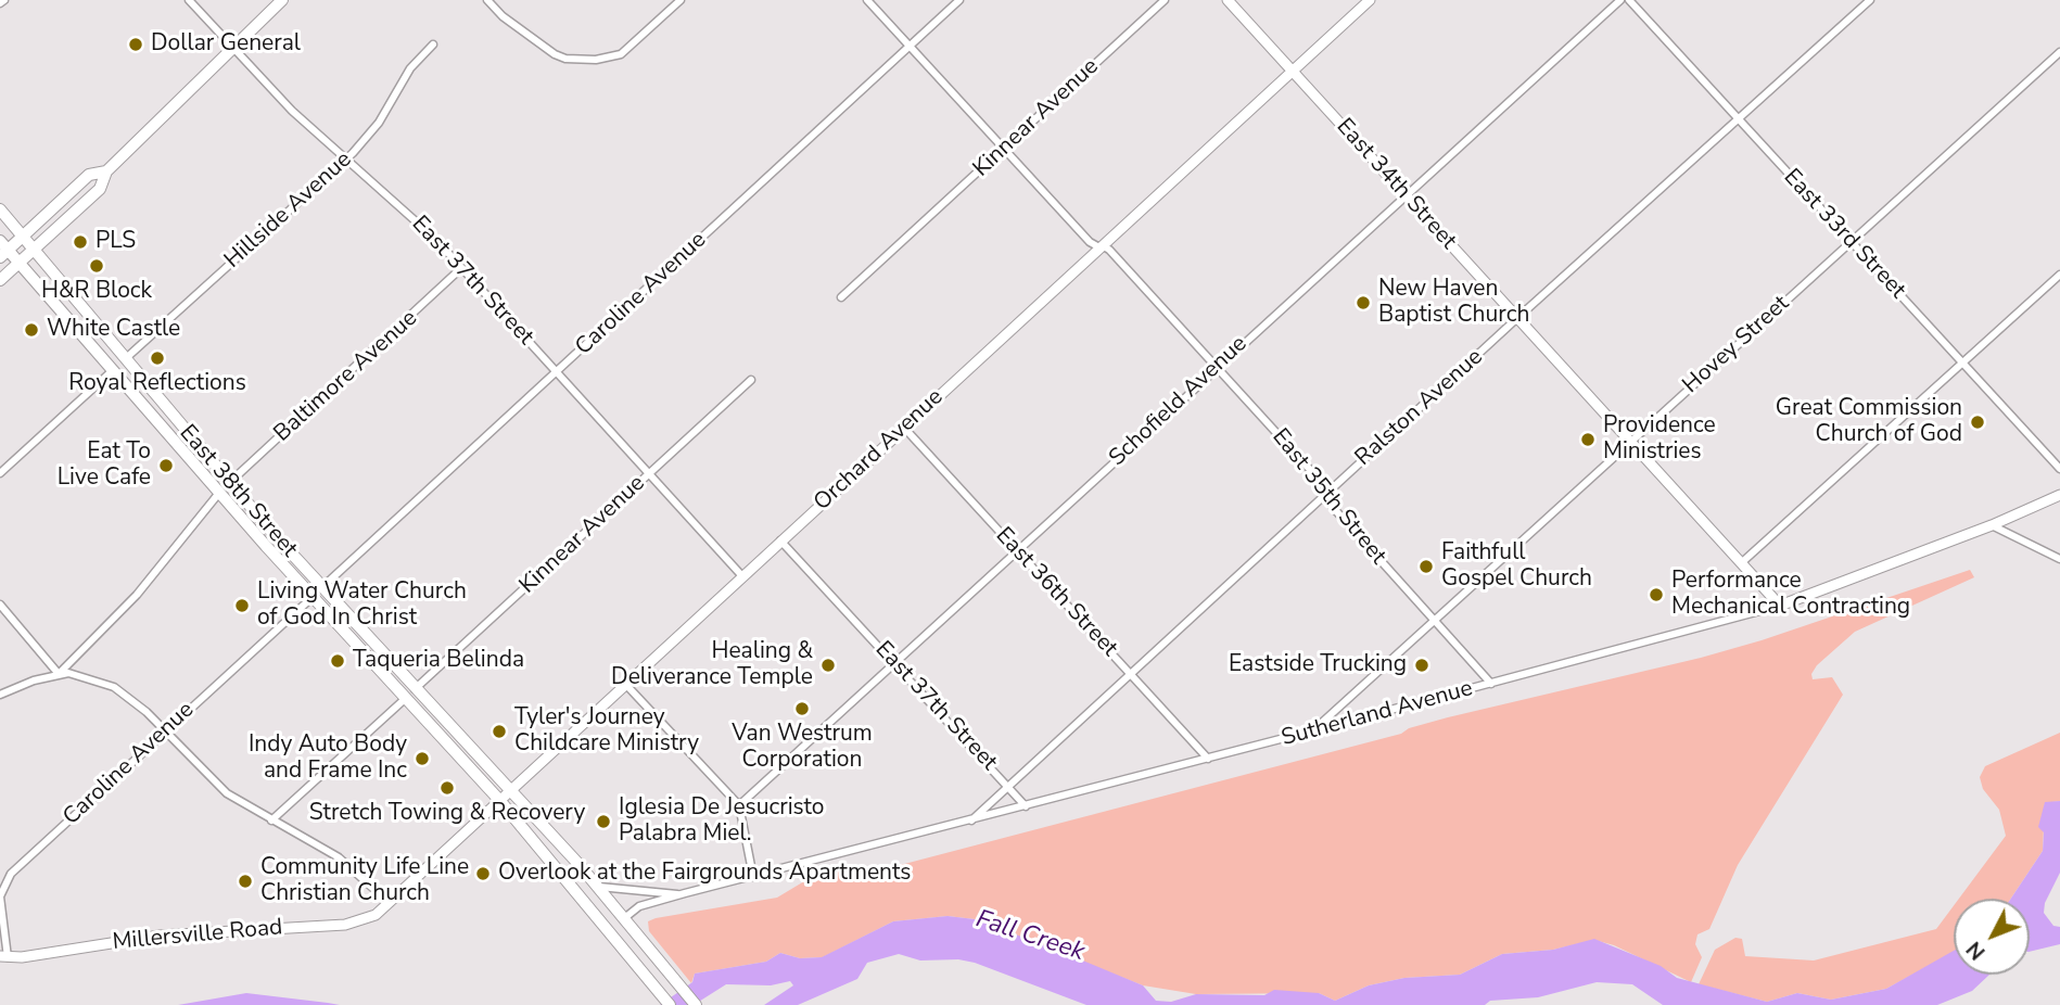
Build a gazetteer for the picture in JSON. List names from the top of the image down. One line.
{"streets":{"main road":["East 38th Street"],"street":["Kinnear Avenue","East 34th Street","Hillside Avenue","East 33rd Street","East 37th Street","Caroline Avenue","Hovey Street","Baltimore Avenue","Schofield Avenue","Ralston Avenue","Orchard Avenue","East 35th Street","East 36th Street","Sutherland Avenue","Millersville Road"]},"crossings":[["Kinnear Avenue","East 37th Street"],["Kinnear Avenue","East 38th Street"],["Kinnear Avenue","East 35th Street"],["East 34th Street","Hovey Street"],["East 34th Street","Schofield Avenue"],["East 34th Street","Ralston Avenue"],["East 34th Street","Orchard Avenue"],["East 34th Street","Sutherland Avenue"],["Hillside Avenue","East 37th Street"],["Hillside Avenue","East 38th Street"],["East 33rd Street","Hovey Street"],["East 33rd Street","Ralston Avenue"],["East 37th Street","Caroline Avenue"],["East 37th Street","Baltimore Avenue"],["East 37th Street","Schofield Avenue"],["East 37th Street","Ralston Avenue"],["East 37th Street","Orchard Avenue"],["East 37th Street","Sutherland Avenue"],["Caroline Avenue","East 38th Street"],["Caroline Avenue","East 35th Street"],["Caroline Avenue","Millersville Road"],["Hovey Street","East 35th Street"],["Hovey Street","Sutherland Avenue"],["Baltimore Avenue","East 38th Street"],["Schofield Avenue","East 35th Street"],["Schofield Avenue","East 36th Street"],["Ralston Avenue","East 35th Street"],["Ralston Avenue","East 36th Street"],["Ralston Avenue","Sutherland Avenue"],["Orchard Avenue","East 38th Street"],["Orchard Avenue","East 35th Street"],["Orchard Avenue","East 36th Street"],["Orchard Avenue","Millersville Road"],["East 38th Street","Sutherland Avenue"],["East 35th Street","Sutherland Avenue"],["East 36th Street","Sutherland Avenue"]],"water":["Fall Creek"],"places":["Dollar General","PLS","H&R Block","New Haven Baptist Church","White Castle","Royal Reflections","Great Commission Church of God","Providence Ministries","Eat To Live Cafe","Faithfull Gospel Church","Performance Mechanical Contracting","Living Water Church of God In Christ","Taqueria Belinda","Healing & Deliverance Temple","Eastside Trucking","Van Westrum Corporation","Tyler's Journey Childcare Ministry","Indy Auto Body and Frame Inc","Stretch Towing & Recovery","Iglesia De Jesucristo Palabra Miel.","Overlook at the Fairgrounds Apartments","Community Life Line Christian Church"],"north":"bottom left"}
